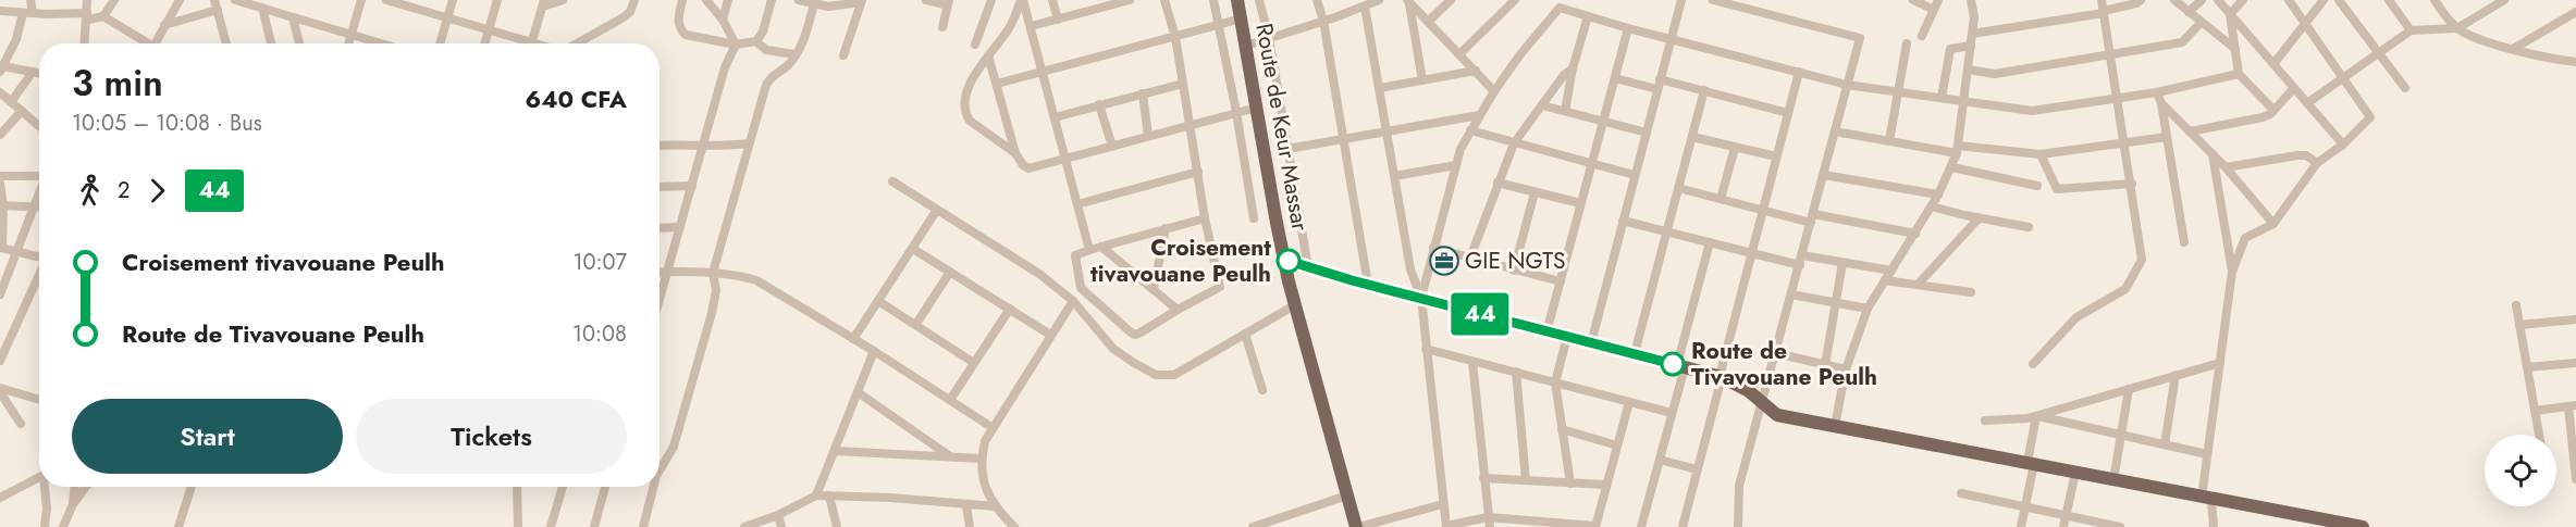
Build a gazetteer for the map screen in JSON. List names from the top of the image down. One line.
{"streets":{"main road":["Route de Keur Massar"]},"places":{"other":["Croisement tivavouane Peulh","Route de Tivavouane Peulh"],"office":["GIE NGTS"]},"lines":["bus line 44"],"page":{"on_map":"44","heading":["3 min","10:05 – 10:08 · Bus","640 CFA"],"legs":["2","44"],"list":[{"name":"Croisement tivavouane Peulh","value":"10:07"},{"name":"Route de Tivavouane Peulh","value":"10:08"}],"buttons":["Start","Tickets"]}}
